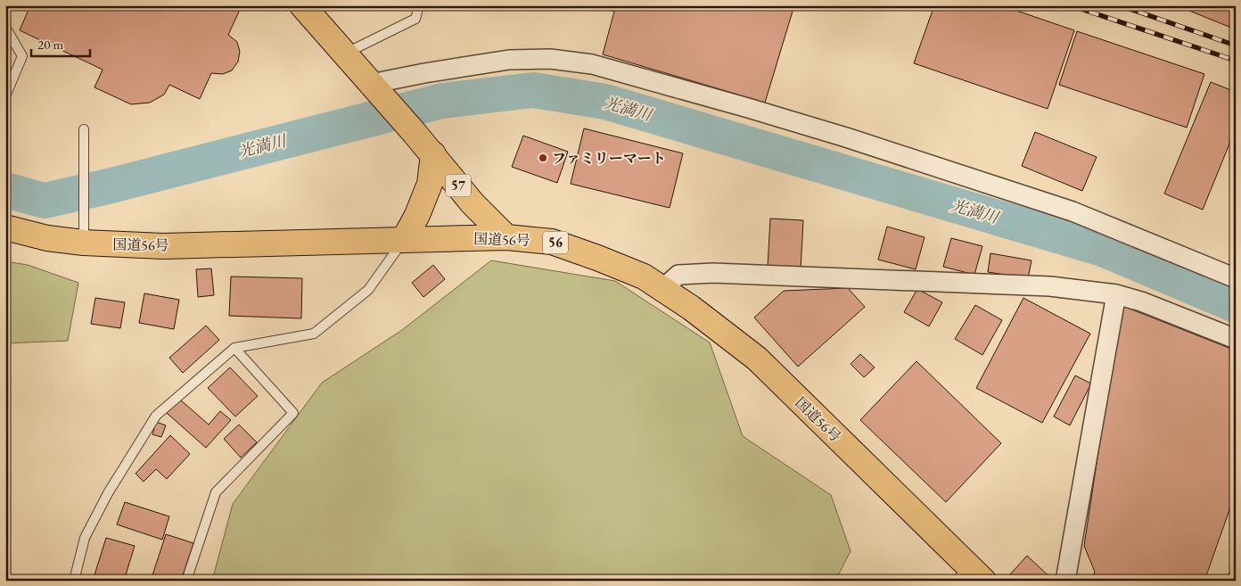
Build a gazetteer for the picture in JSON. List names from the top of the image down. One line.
{"streets":{"main road":["57","国道56号","56"]},"crossings":[["57","国道56号"]],"water":["光満川"],"places":["ファミリーマート"],"scale_bar":"20 m"}
